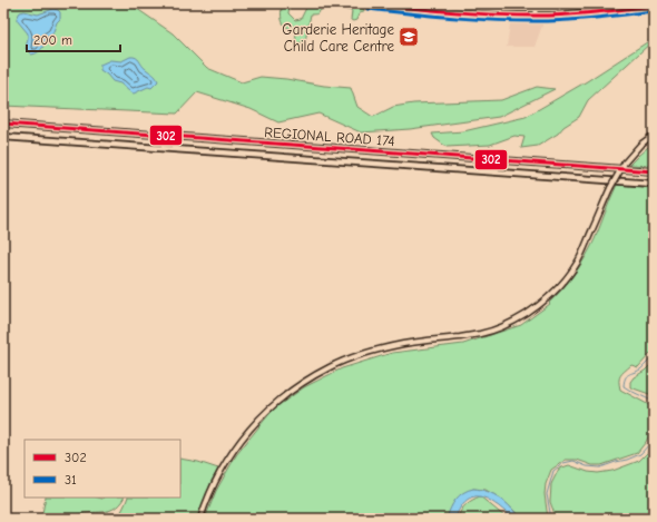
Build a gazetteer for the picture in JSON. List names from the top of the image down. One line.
{"streets":{"highway":["REGIONAL ROAD 174"]},"places":{"school or university":["Garderie Heritage Child Care Centre"]},"lines":["transit line 302","transit line 31"],"legend":["302","31"],"scale_bar":"200 m"}
